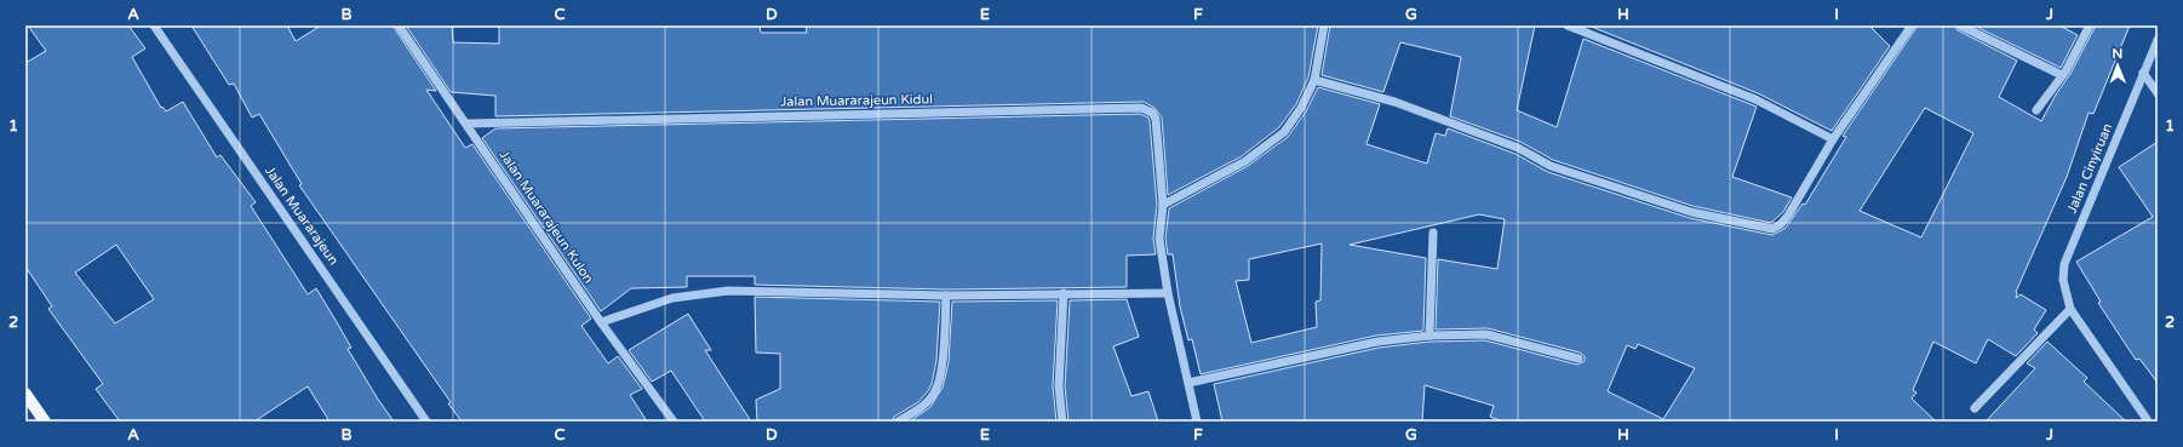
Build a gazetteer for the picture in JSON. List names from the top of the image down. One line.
{"streets":{"street":["Jalan Muararajeun Kidul","Jalan Cinyiruan","Jalan Muararajeun","Jalan Muararajeun Kulon"]},"crossings":[["Jalan Muararajeun Kidul","Jalan Muararajeun Kulon"]],"north":"top","grid":{"columns":["A","B","C","D","E","F","G","H","I","J"],"rows":["1","2"]}}
